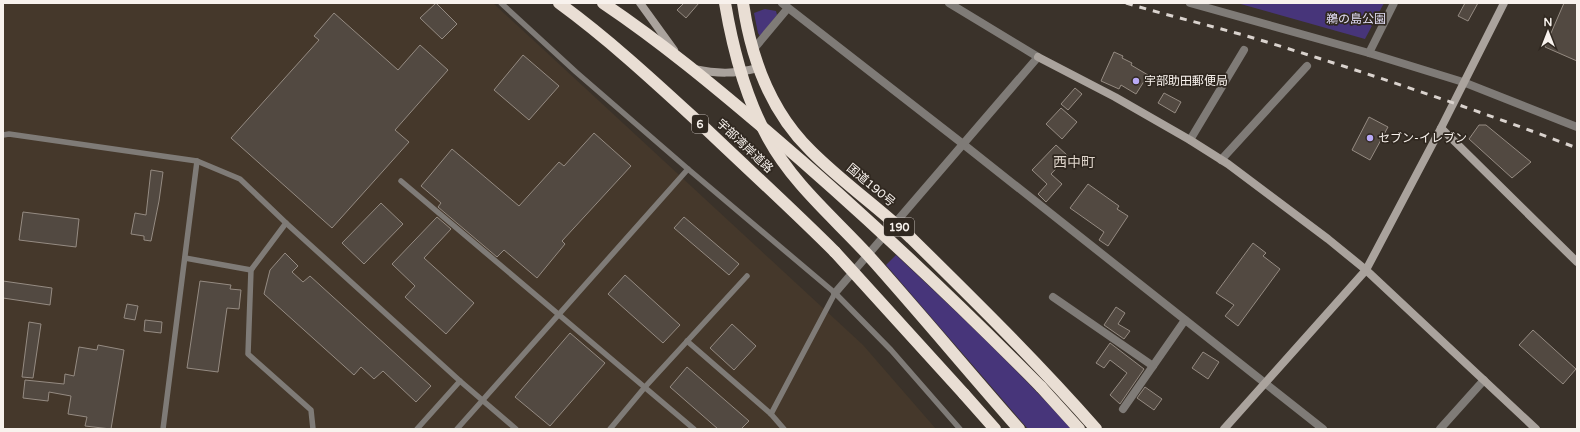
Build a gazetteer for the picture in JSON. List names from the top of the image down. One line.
{"streets":{"highway":["6","宇部湾岸道路","国道190号","190"]},"districts":["西中町"],"parks":["鵜の島公園"],"places":["宇部助田郵便局","セブン-イレブン"],"north":"top"}
